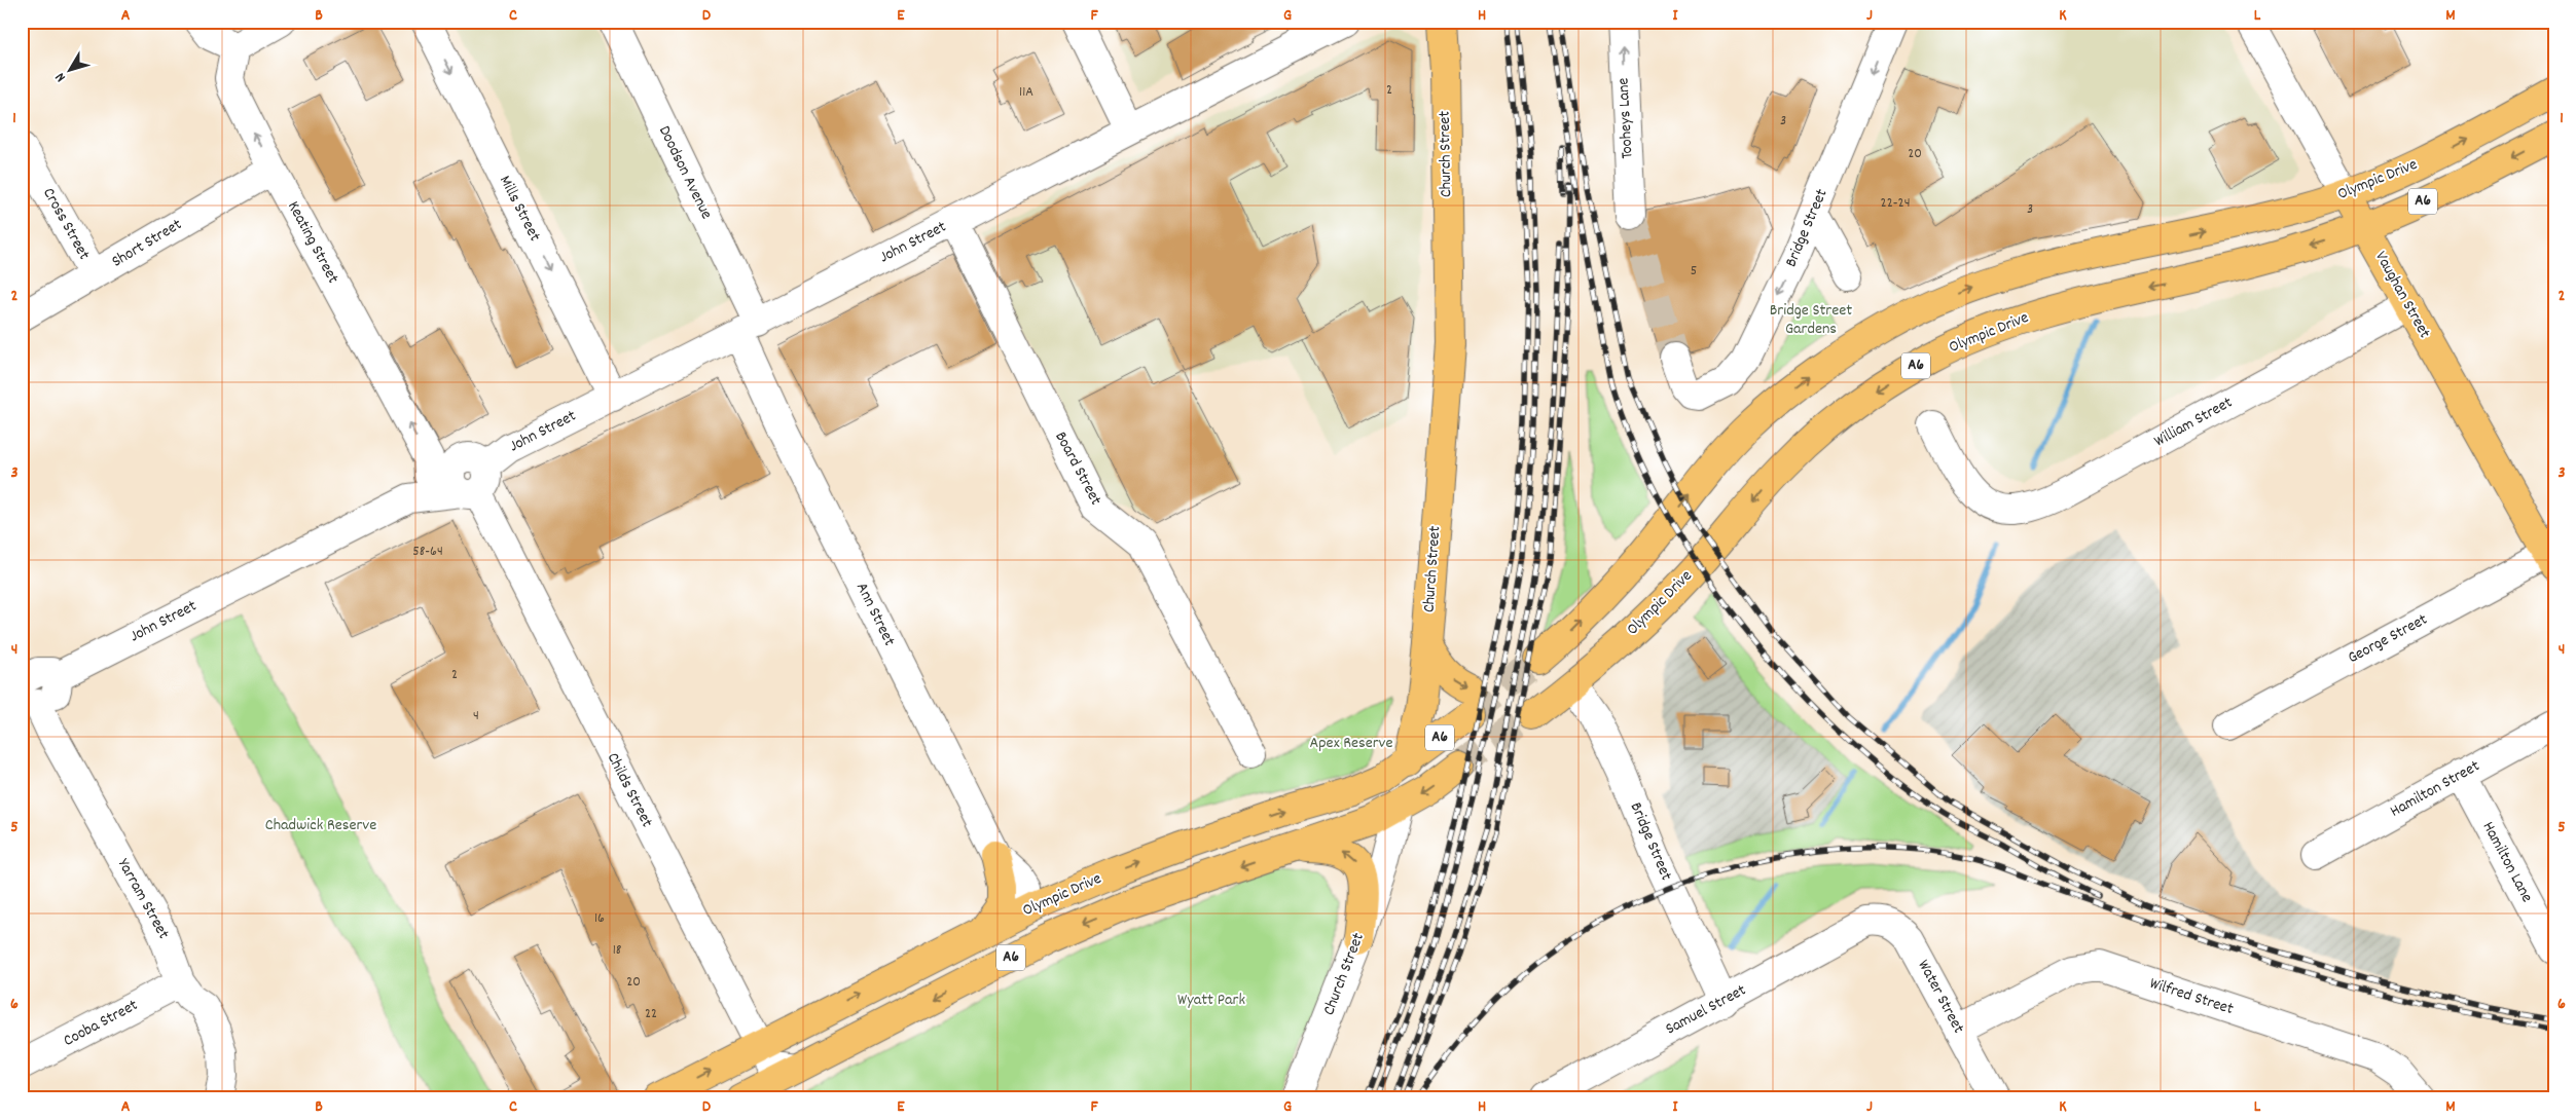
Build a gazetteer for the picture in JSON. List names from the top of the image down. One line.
{"streets":{"main road":["Church Street","Olympic Drive","A6","Vaughan Street"],"street":["Tooheys Lane","Doodson Avenue","Mills Street","Cross Street","Bridge Street","Keating Street","John Street","Short Street","William Street","Board Street","Ann Street","George Street","Hamilton Street","Childs Street","Hamilton Lane","Yarram Street","Water Street","Wilfred Street","Samuel Street","Cooba Street"]},"crossings":[["Church Street","Olympic Drive"],["Doodson Avenue","John Street"],["Doodson Avenue","Ann Street"],["Olympic Drive","Bridge Street"],["Olympic Drive","Vaughan Street"],["Olympic Drive","Childs Street"],["Mills Street","John Street"],["Cross Street","Short Street"],["Bridge Street","Samuel Street"],["Keating Street","John Street"],["Keating Street","Short Street"],["John Street","Board Street"],["John Street","Ann Street"],["John Street","Childs Street"],["Vaughan Street","William Street"],["Vaughan Street","George Street"],["Hamilton Street","Hamilton Lane"],["Yarram Street","Cooba Street"],["Water Street","Wilfred Street"],["Water Street","Samuel Street"]],"one_way":["Tooheys Lane","Mills Street","Bridge Street","Keating Street"],"parks":["Bridge Street Gardens","Apex Reserve","Chadwick Reserve","Wyatt Park"],"house_numbers":["2","11A","3","20","22-24","3","5","58-64","2","4","16","18","20","22"],"north":"bottom left","grid":{"columns":["A","B","C","D","E","F","G","H","I","J","K","L","M"],"rows":["1","2","3","4","5","6"]}}
